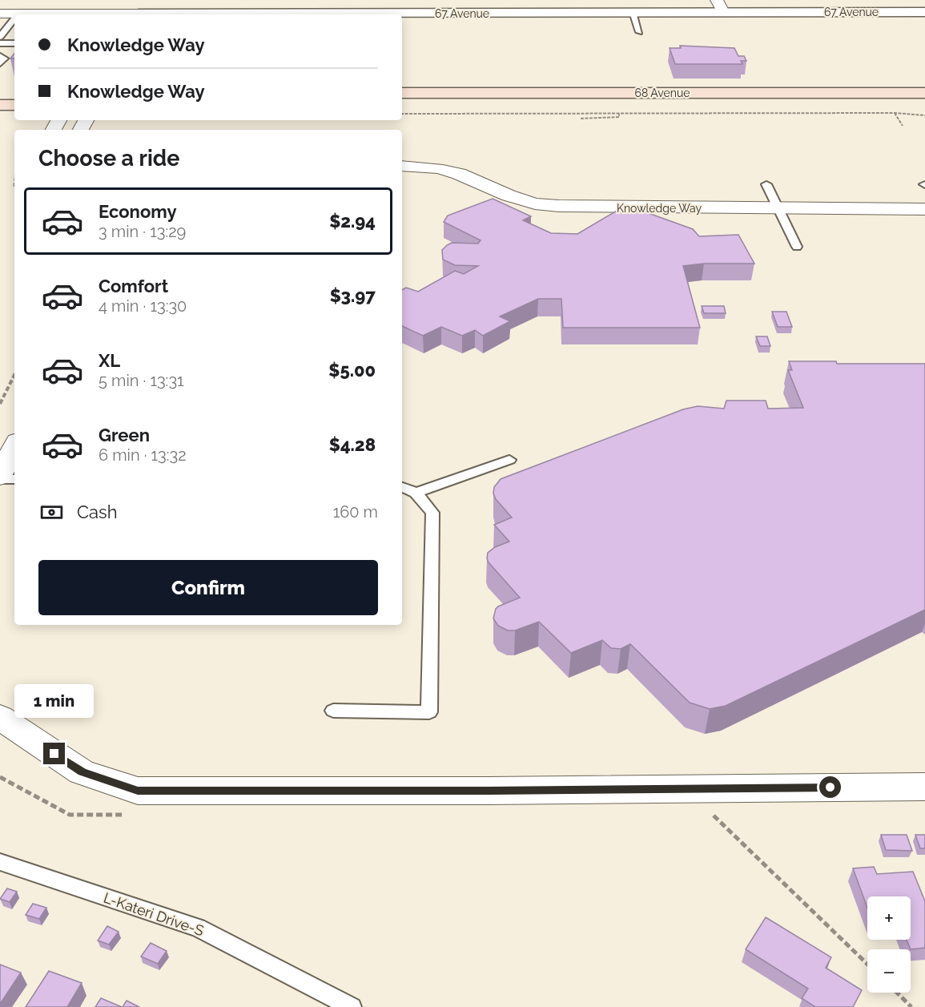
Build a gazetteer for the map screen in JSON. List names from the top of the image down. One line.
{"streets":{"main road":["68 Avenue"],"street":["67 Avenue","Knowledge Way"],"lane":["L-Kateri Drive-S"]},"page":{"banner":["Knowledge Way","Knowledge Way"],"heading":"Choose a ride","list":[{"name":"Economy","note":"3 min · 13:29","value":"$2.94"},{"name":"Comfort","note":"4 min · 13:30","value":"$3.97"},{"name":"XL","note":"5 min · 13:31","value":"$5.00"},{"name":"Green","note":"6 min · 13:32","value":"$4.28"}],"pay":["Cash","160 m"],"buttons":"Confirm","bubble":"1 min","map_buttons":["+","−"]}}
